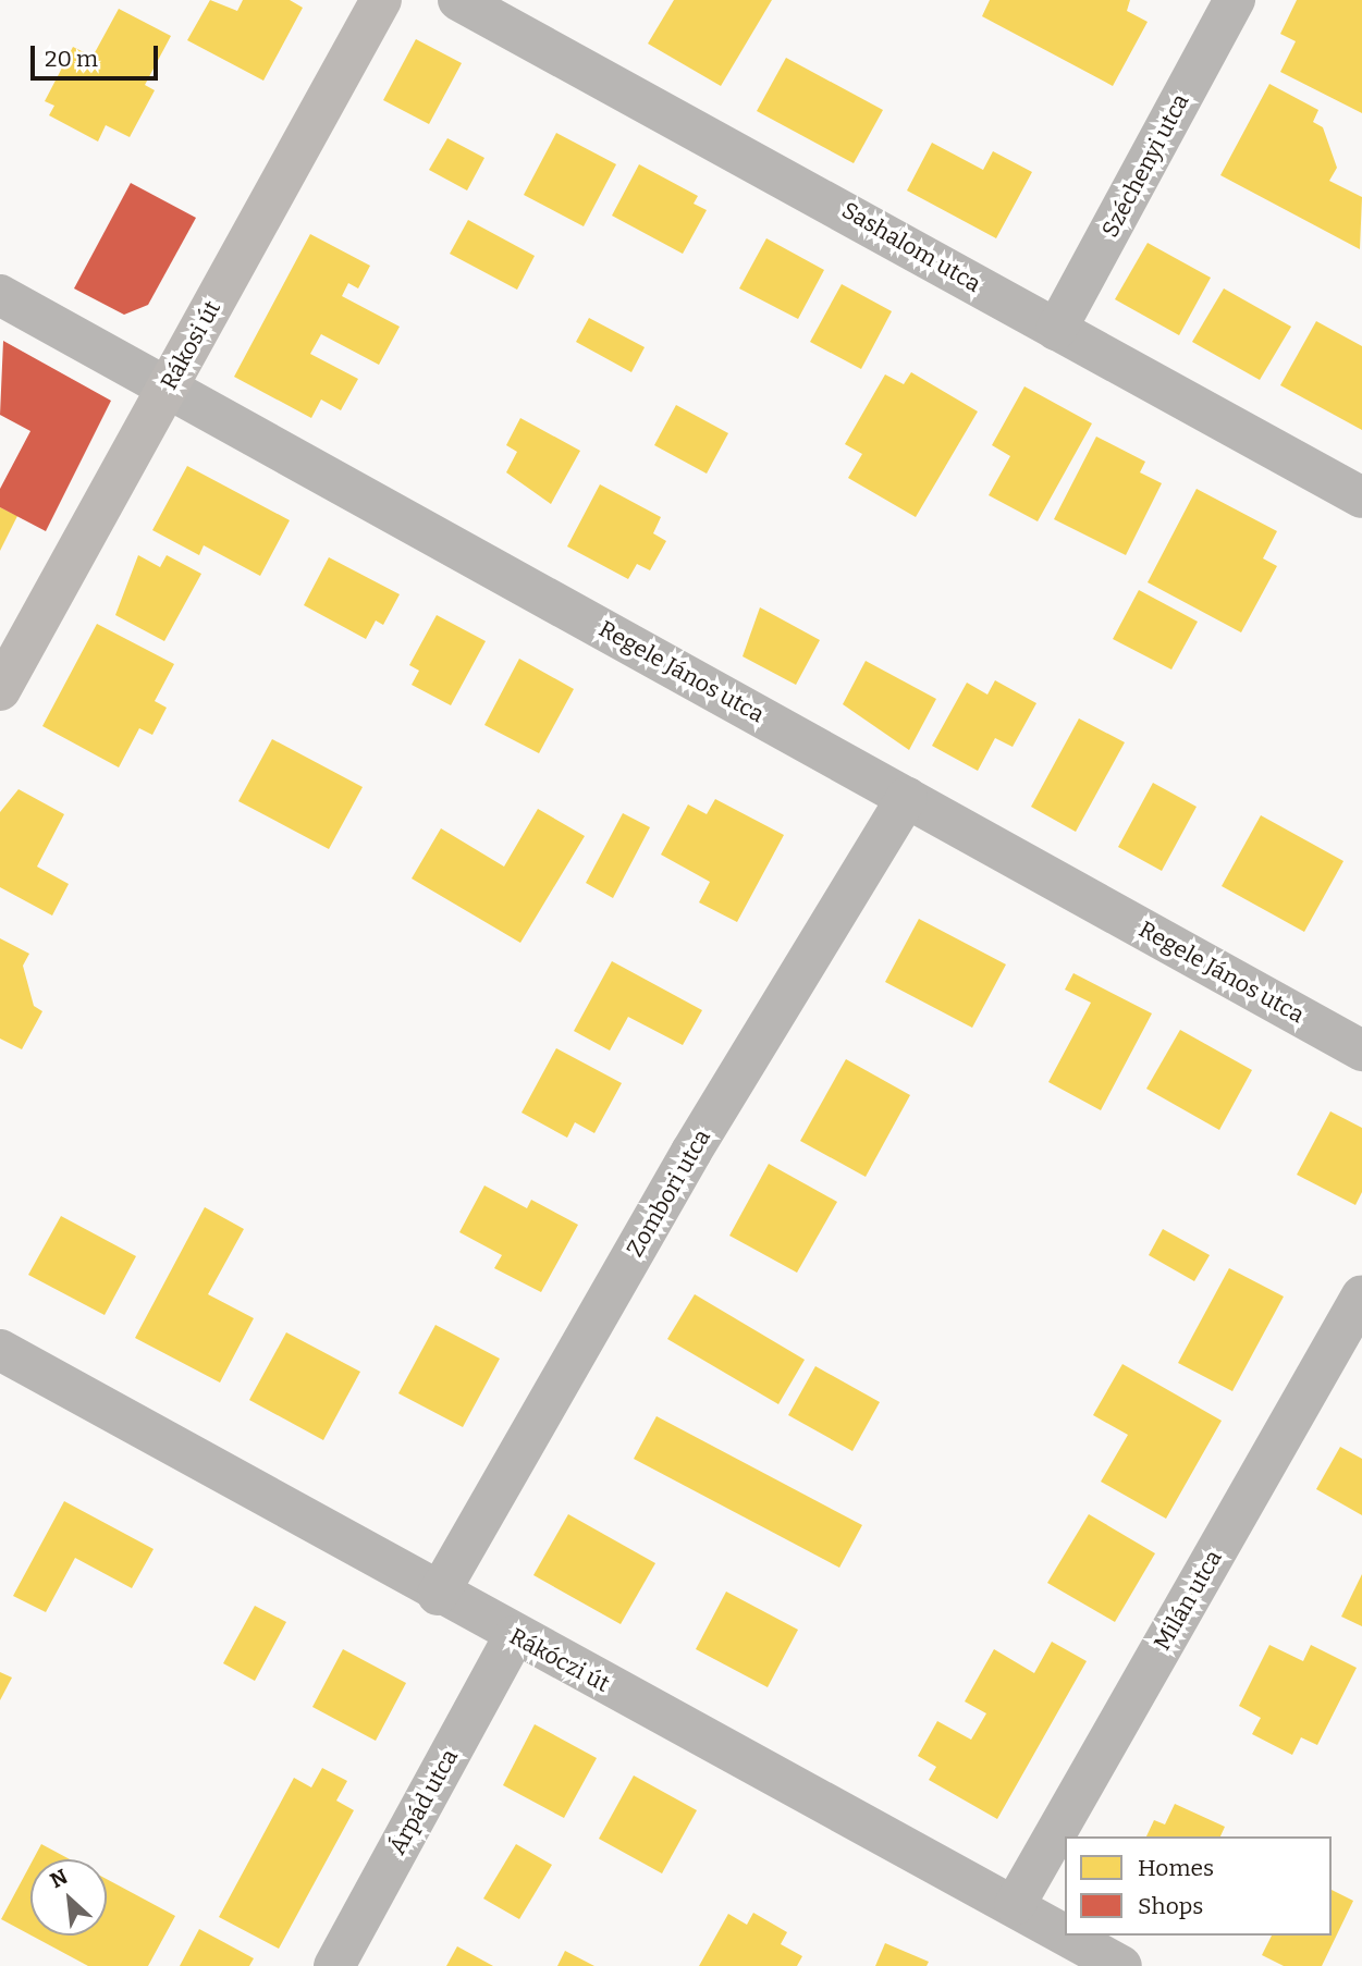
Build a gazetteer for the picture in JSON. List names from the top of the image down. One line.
{"streets":{"main road":["Rákosi út"],"street":["Széchenyi utca","Sashalom utca","Regele János utca","Zombori utca","Milán utca","Rákóczi út","Árpád utca"]},"crossings":[["Széchenyi utca","Sashalom utca"],["Rákosi út","Regele János utca"],["Regele János utca","Zombori utca"],["Zombori utca","Rákóczi út"],["Milán utca","Rákóczi út"],["Rákóczi út","Árpád utca"]],"legend":["Homes","Shops"],"scale_bar":"20 m","north":"top left"}
